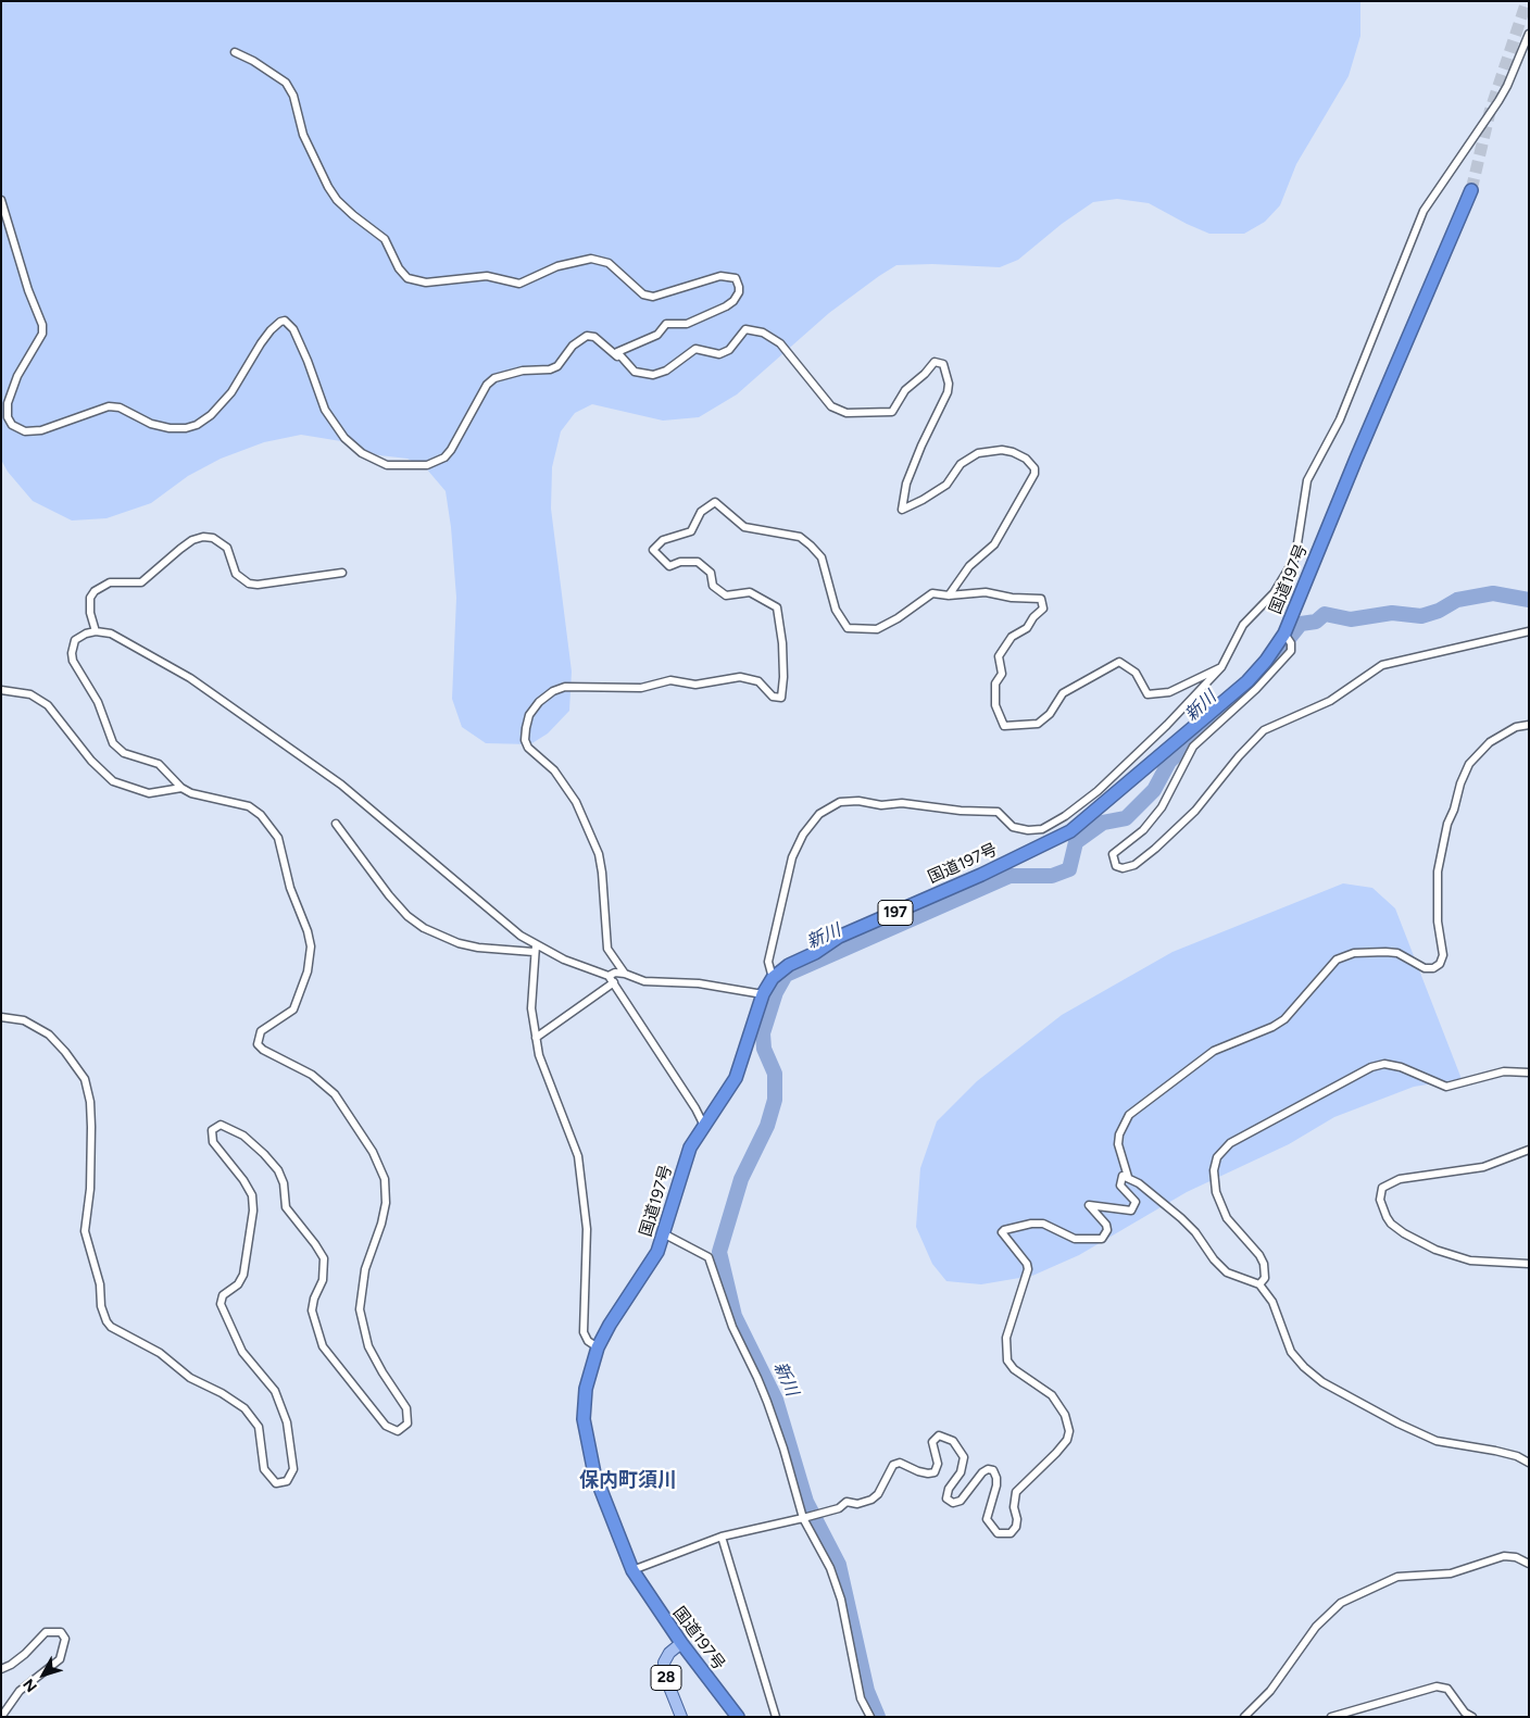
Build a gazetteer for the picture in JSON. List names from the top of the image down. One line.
{"streets":{"highway":["国道197号","197"],"main road":["28"]},"crossings":[["国道197号","28"]],"districts":["保内町須川"],"water":["新川"],"north":"bottom left"}
